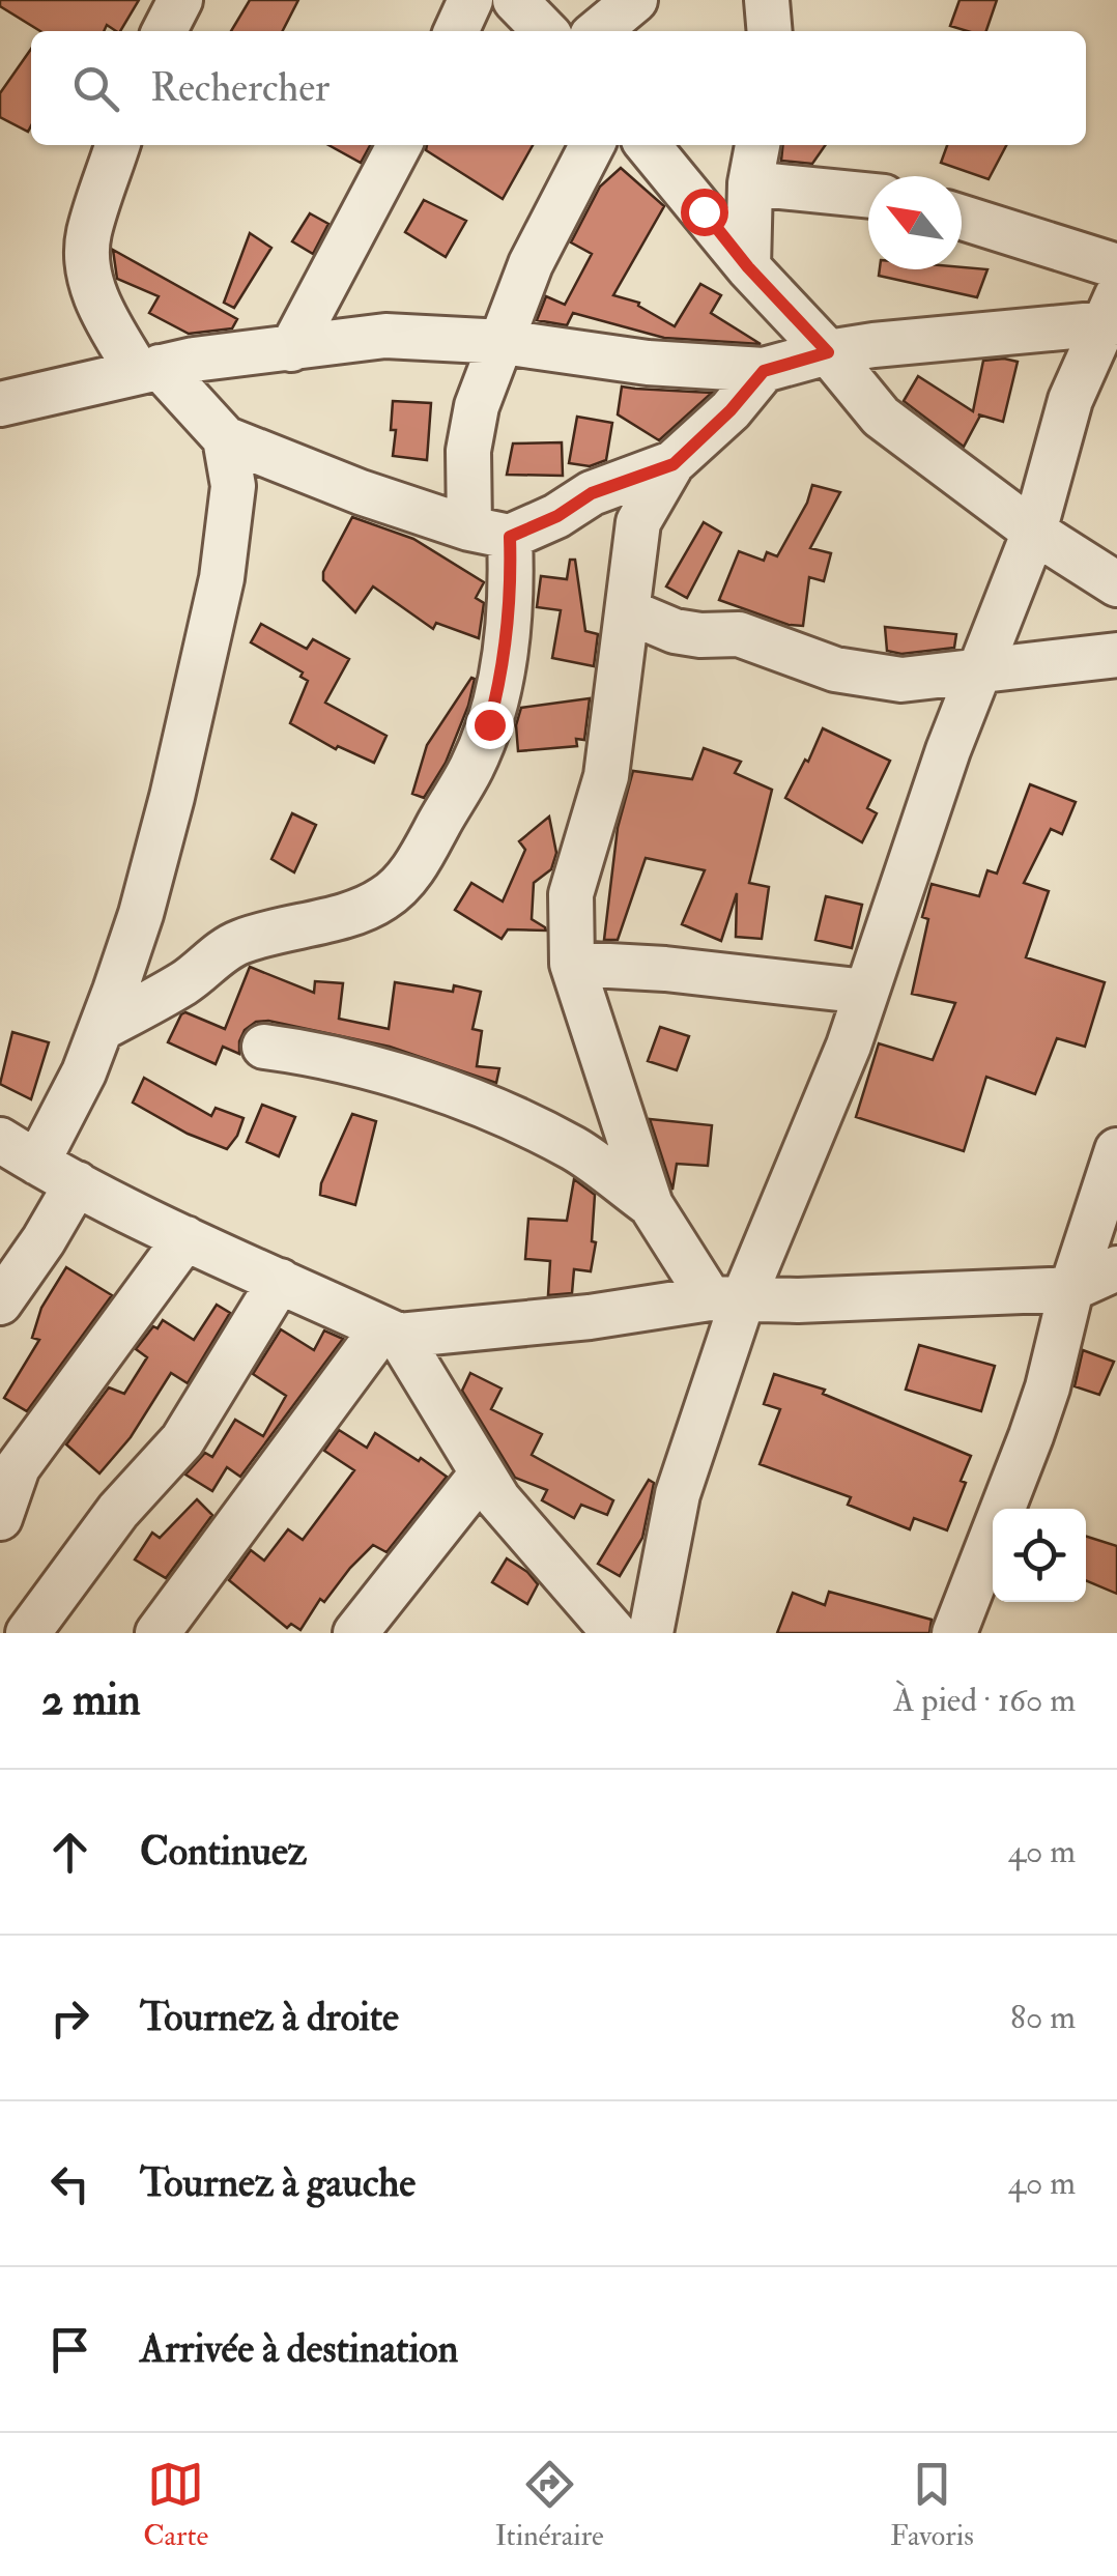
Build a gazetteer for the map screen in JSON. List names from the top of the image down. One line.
{"north":"top left","page":{"search":"Rechercher","heading":["2 min","À pied · 160 m"],"list":[["Continuez","40 m"],["Tournez à droite","80 m"],["Tournez à gauche","40 m"],"Arrivée à destination"],"nav":["Carte","Itinéraire","Favoris"]}}
